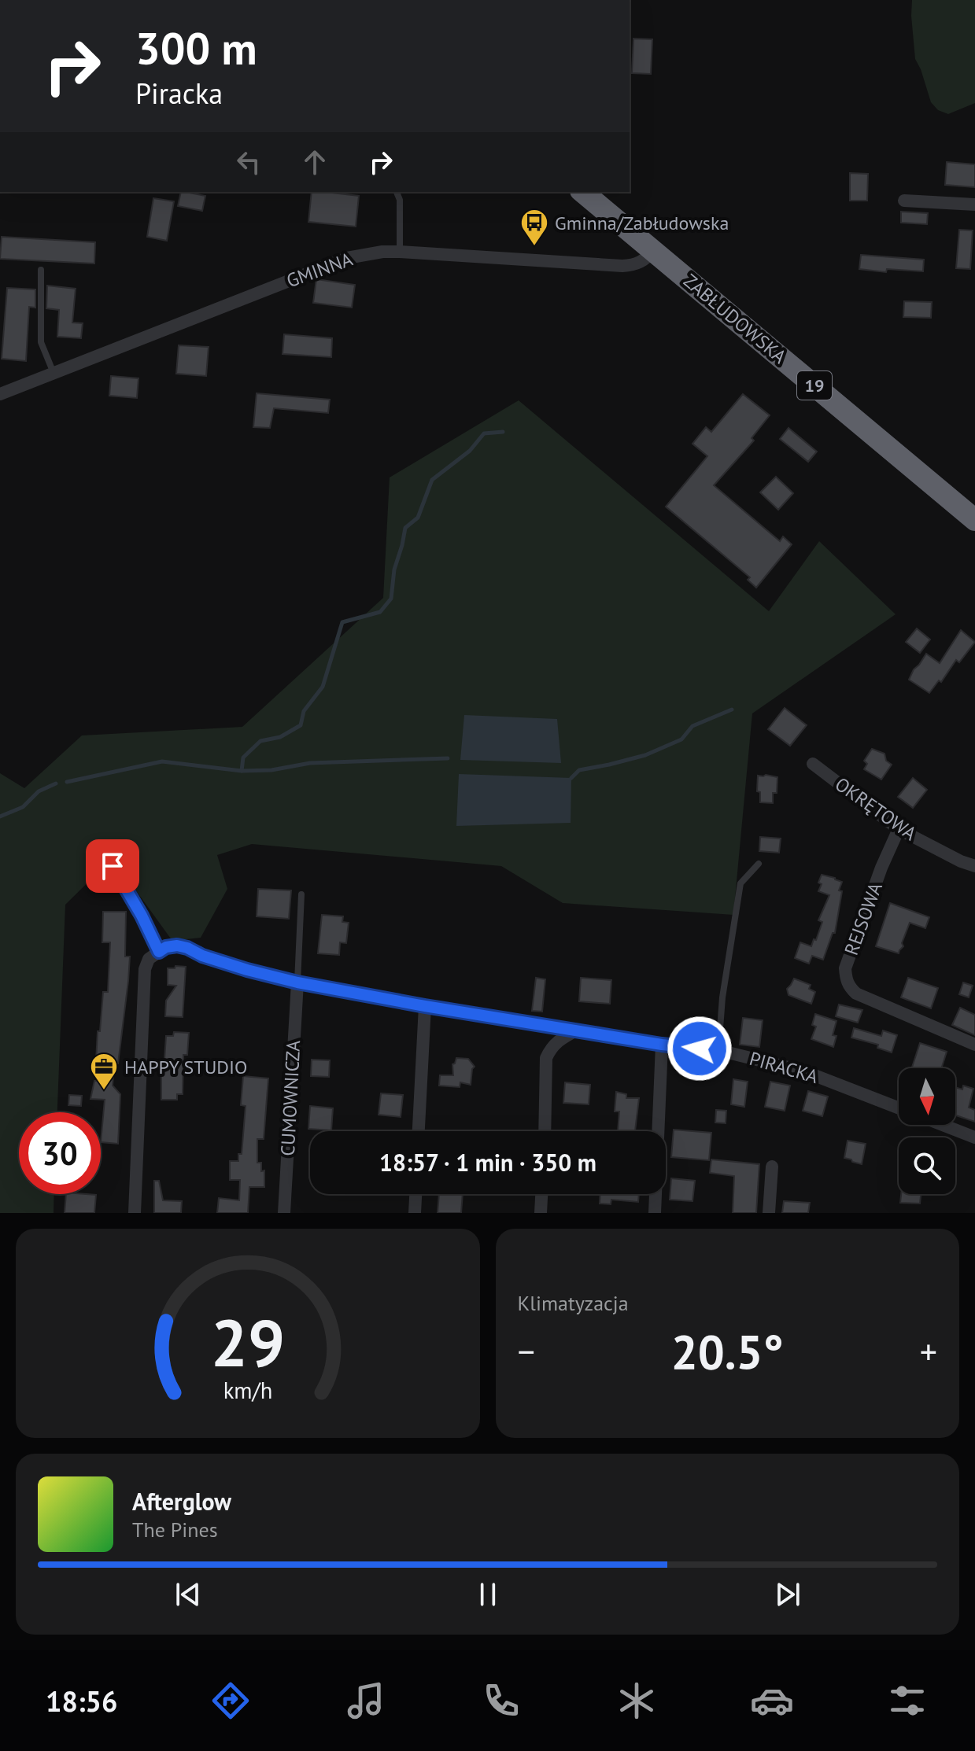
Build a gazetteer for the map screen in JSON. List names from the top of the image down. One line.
{"streets":{"highway":["ZABŁUDOWSKA","19"],"street":["GMINNA","OKRĘTOWA","REJSOWA","PIRACKA","CUMOWNICZA"]},"crossings":[["GMINNA","ZABŁUDOWSKA"],["OKRĘTOWA","REJSOWA"],["PIRACKA","CUMOWNICZA"]],"places":{"bus stop":["Gminna/Zabłudowska"],"office":["HAPPY STUDIO"]},"north":"bottom","page":{"turn":["300 m","Piracka"],"limit":"30","trip":"18:57 · 1 min · 350 m","tile":"Klimatyzacja","heat":["−","20.5°","+"],"song":["Afterglow","The Pines"],"tabs":"18:56","gauge":["29","km/h"]}}
